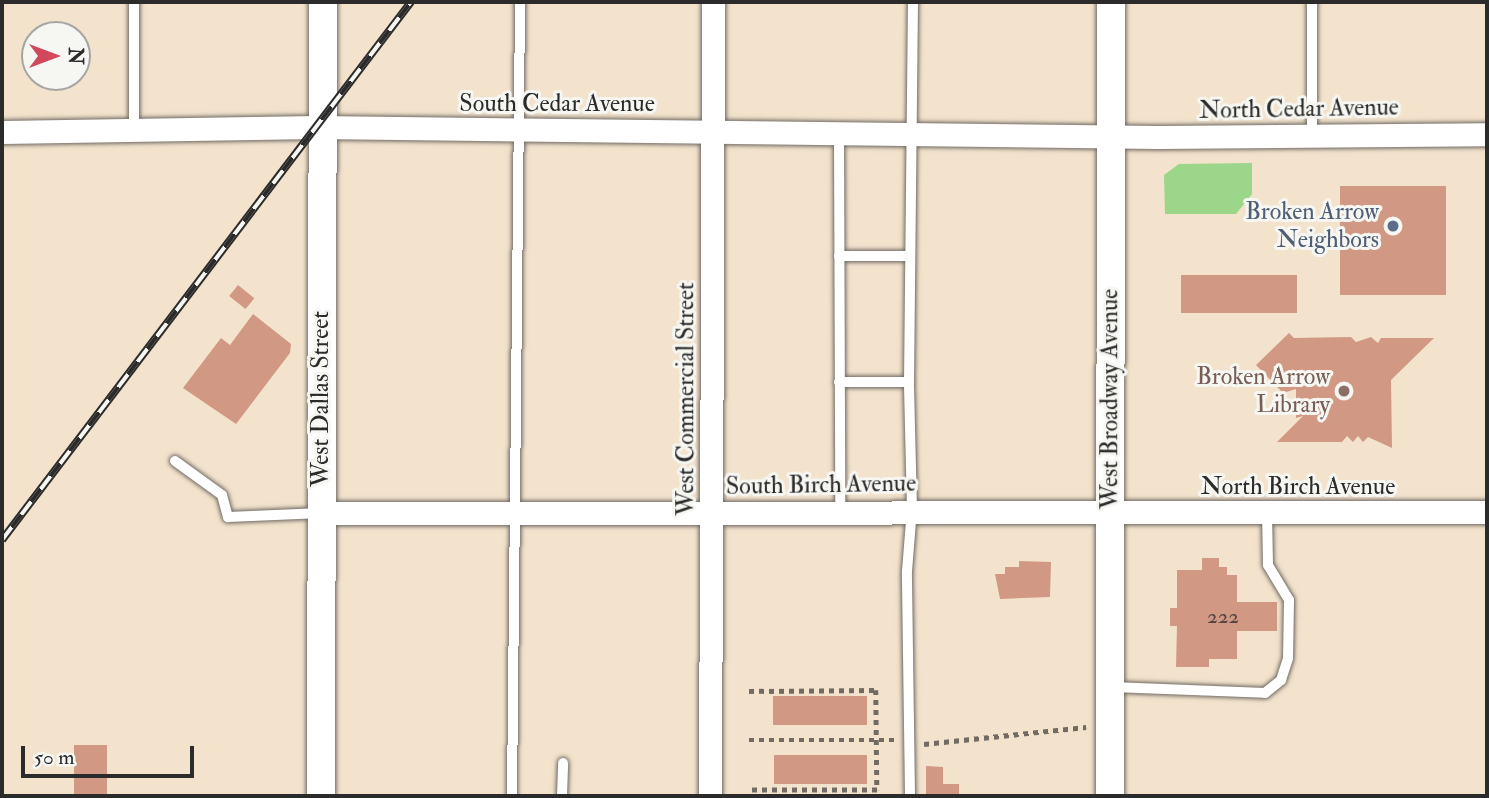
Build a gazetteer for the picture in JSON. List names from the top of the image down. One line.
{"streets":{"street":["South Cedar Avenue","North Cedar Avenue","West Dallas Street","West Commercial Street","West Broadway Avenue","South Birch Avenue","North Birch Avenue"]},"crossings":[["South Cedar Avenue","North Cedar Avenue"],["South Cedar Avenue","West Dallas Street"],["South Cedar Avenue","West Commercial Street"],["South Cedar Avenue","West Broadway Avenue"],["North Cedar Avenue","West Broadway Avenue"],["West Dallas Street","South Birch Avenue"],["West Commercial Street","South Birch Avenue"],["West Broadway Avenue","South Birch Avenue"],["West Broadway Avenue","North Birch Avenue"],["South Birch Avenue","North Birch Avenue"]],"places":["Broken Arrow Neighbors","Broken Arrow Library"],"house_numbers":["222"],"scale_bar":"50 m","north":"right"}
